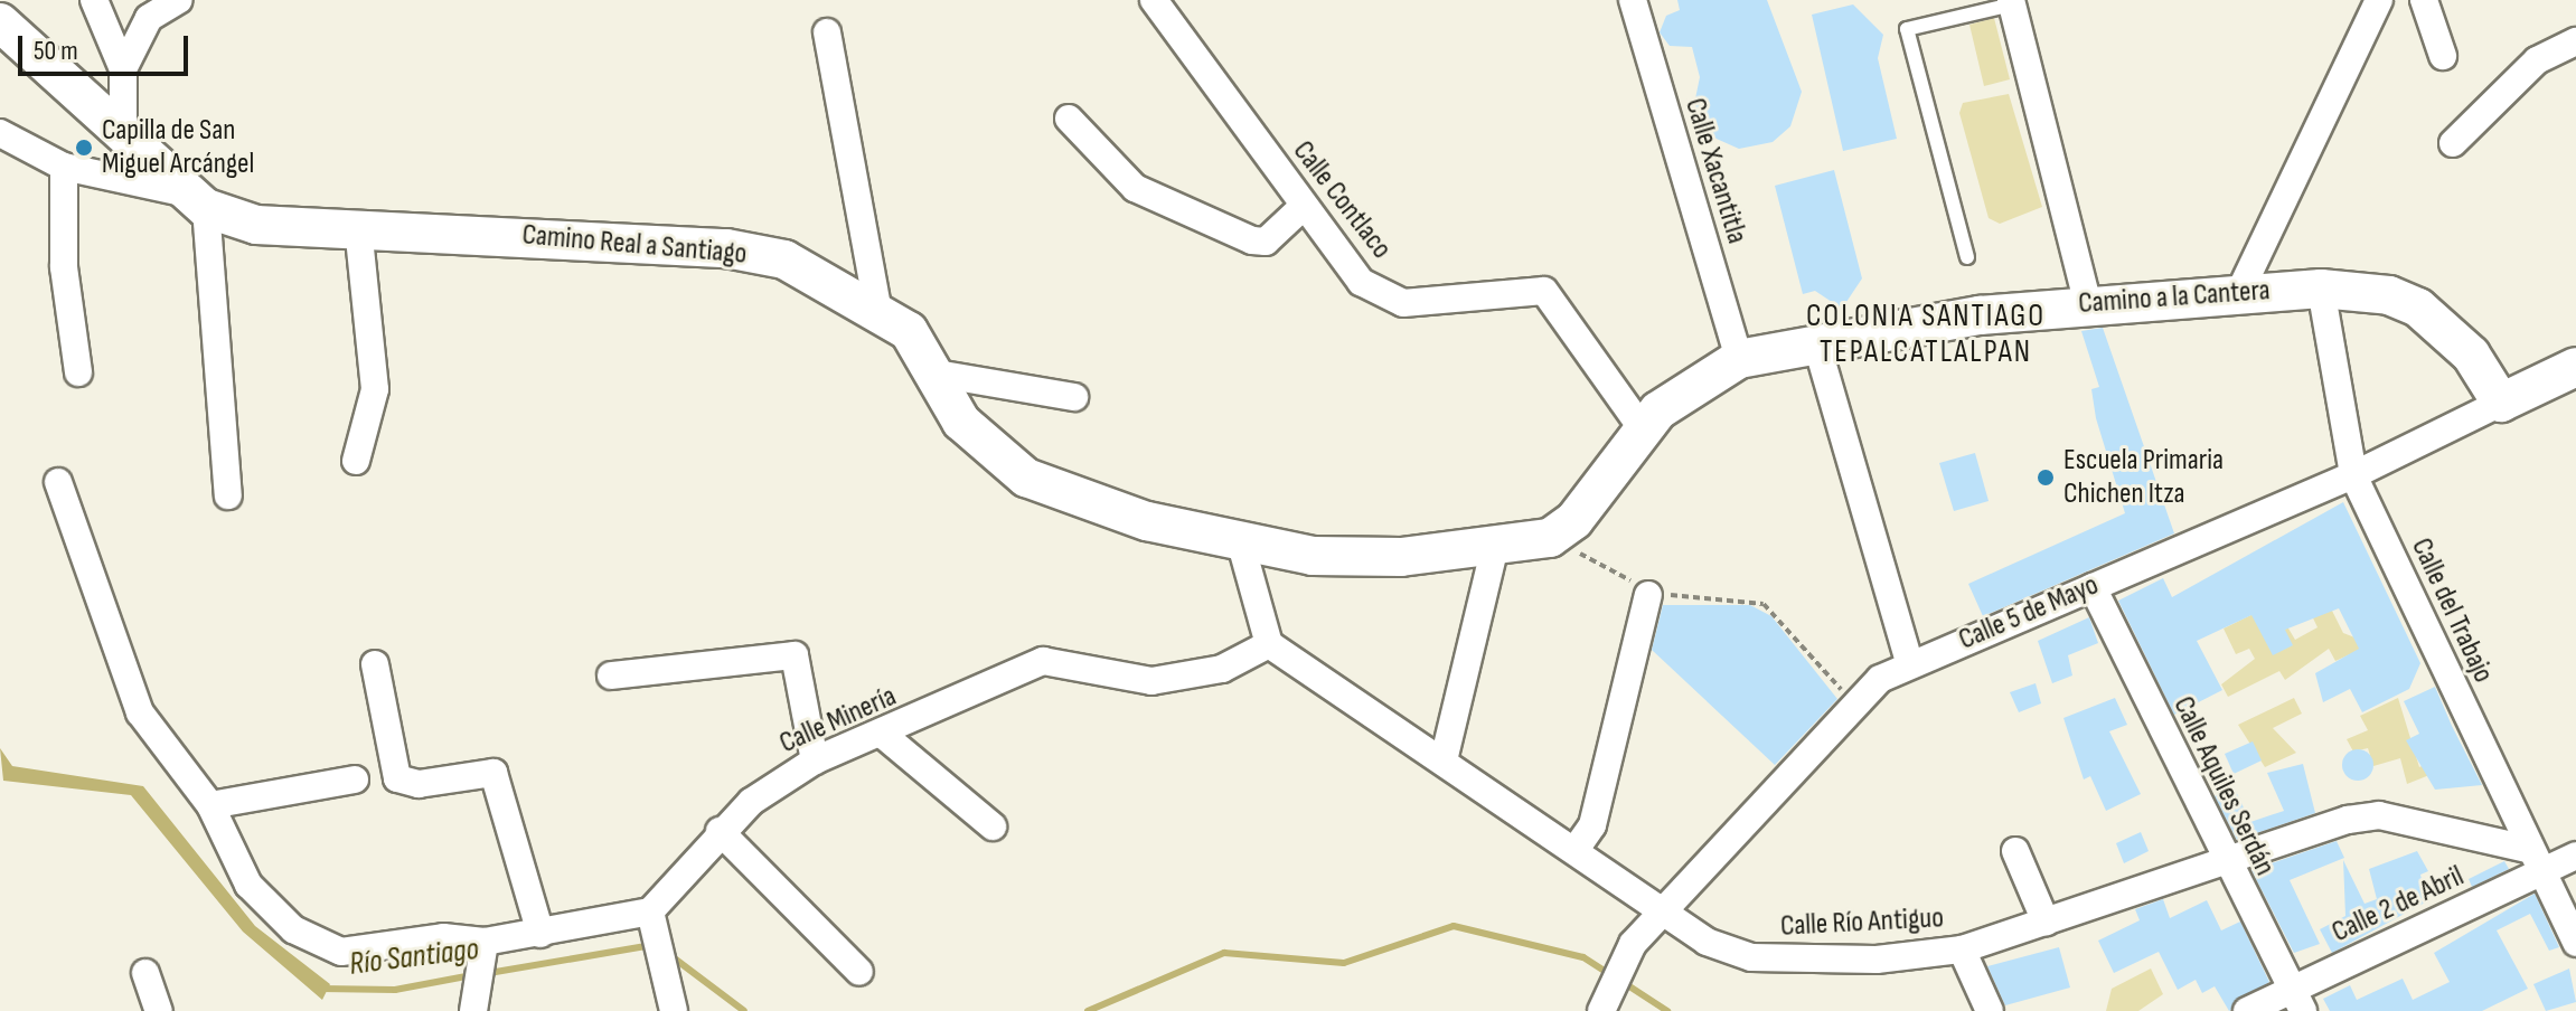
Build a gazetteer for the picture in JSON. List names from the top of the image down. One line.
{"streets":{"street":["Calle Xacantitla","Calle Contlaco","Camino Real a Santiago","Camino a la Cantera","Calle del Trabajo","Calle 5 de Mayo","Calle Minería","Calle Aquiles Serdán","Calle 2 de Abril","Calle Río Antiguo"]},"crossings":[["Calle Xacantitla","Camino a la Cantera"],["Calle Contlaco","Camino a la Cantera"],["Camino a la Cantera","Calle del Trabajo"],["Camino a la Cantera","Calle 5 de Mayo"],["Calle del Trabajo","Calle 5 de Mayo"],["Calle del Trabajo","Calle 2 de Abril"],["Calle del Trabajo","Calle Río Antiguo"],["Calle 5 de Mayo","Calle Aquiles Serdán"],["Calle 5 de Mayo","Calle Río Antiguo"],["Calle Minería","Calle Río Antiguo"],["Calle Aquiles Serdán","Calle 2 de Abril"],["Calle Aquiles Serdán","Calle Río Antiguo"]],"districts":["COLONIA SANTIAGO TEPALCATLALPAN"],"water":["Río Santiago"],"places":["Capilla de San Miguel Arcángel","Escuela Primaria Chichen Itza"],"scale_bar":"50 m"}
